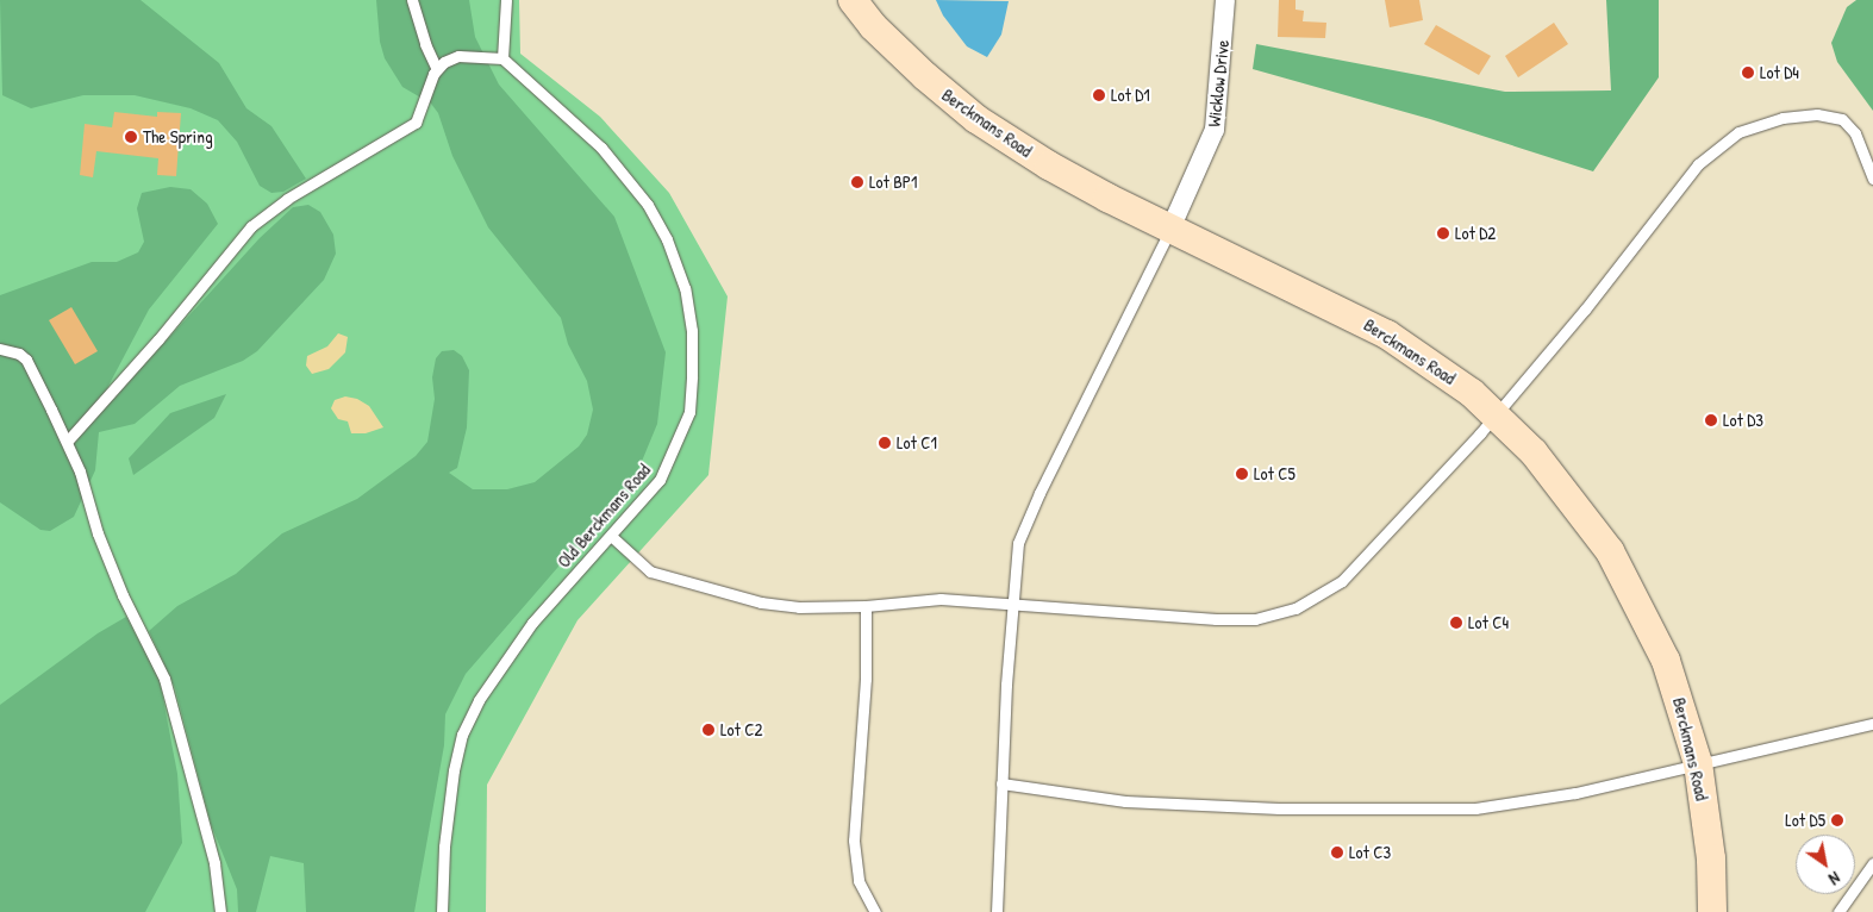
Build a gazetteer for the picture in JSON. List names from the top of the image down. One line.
{"streets":{"main road":["Berckmans Road"],"street":["Wicklow Drive"],"lane":["Old Berckmans Road"]},"crossings":[["Wicklow Drive","Berckmans Road"]],"places":["Lot D4","Lot D1","The Spring","Lot BP1","Lot D2","Lot D3","Lot C1","Lot C5","Lot C4","Lot C2","Lot D5","Lot C3"],"north":"bottom right"}
